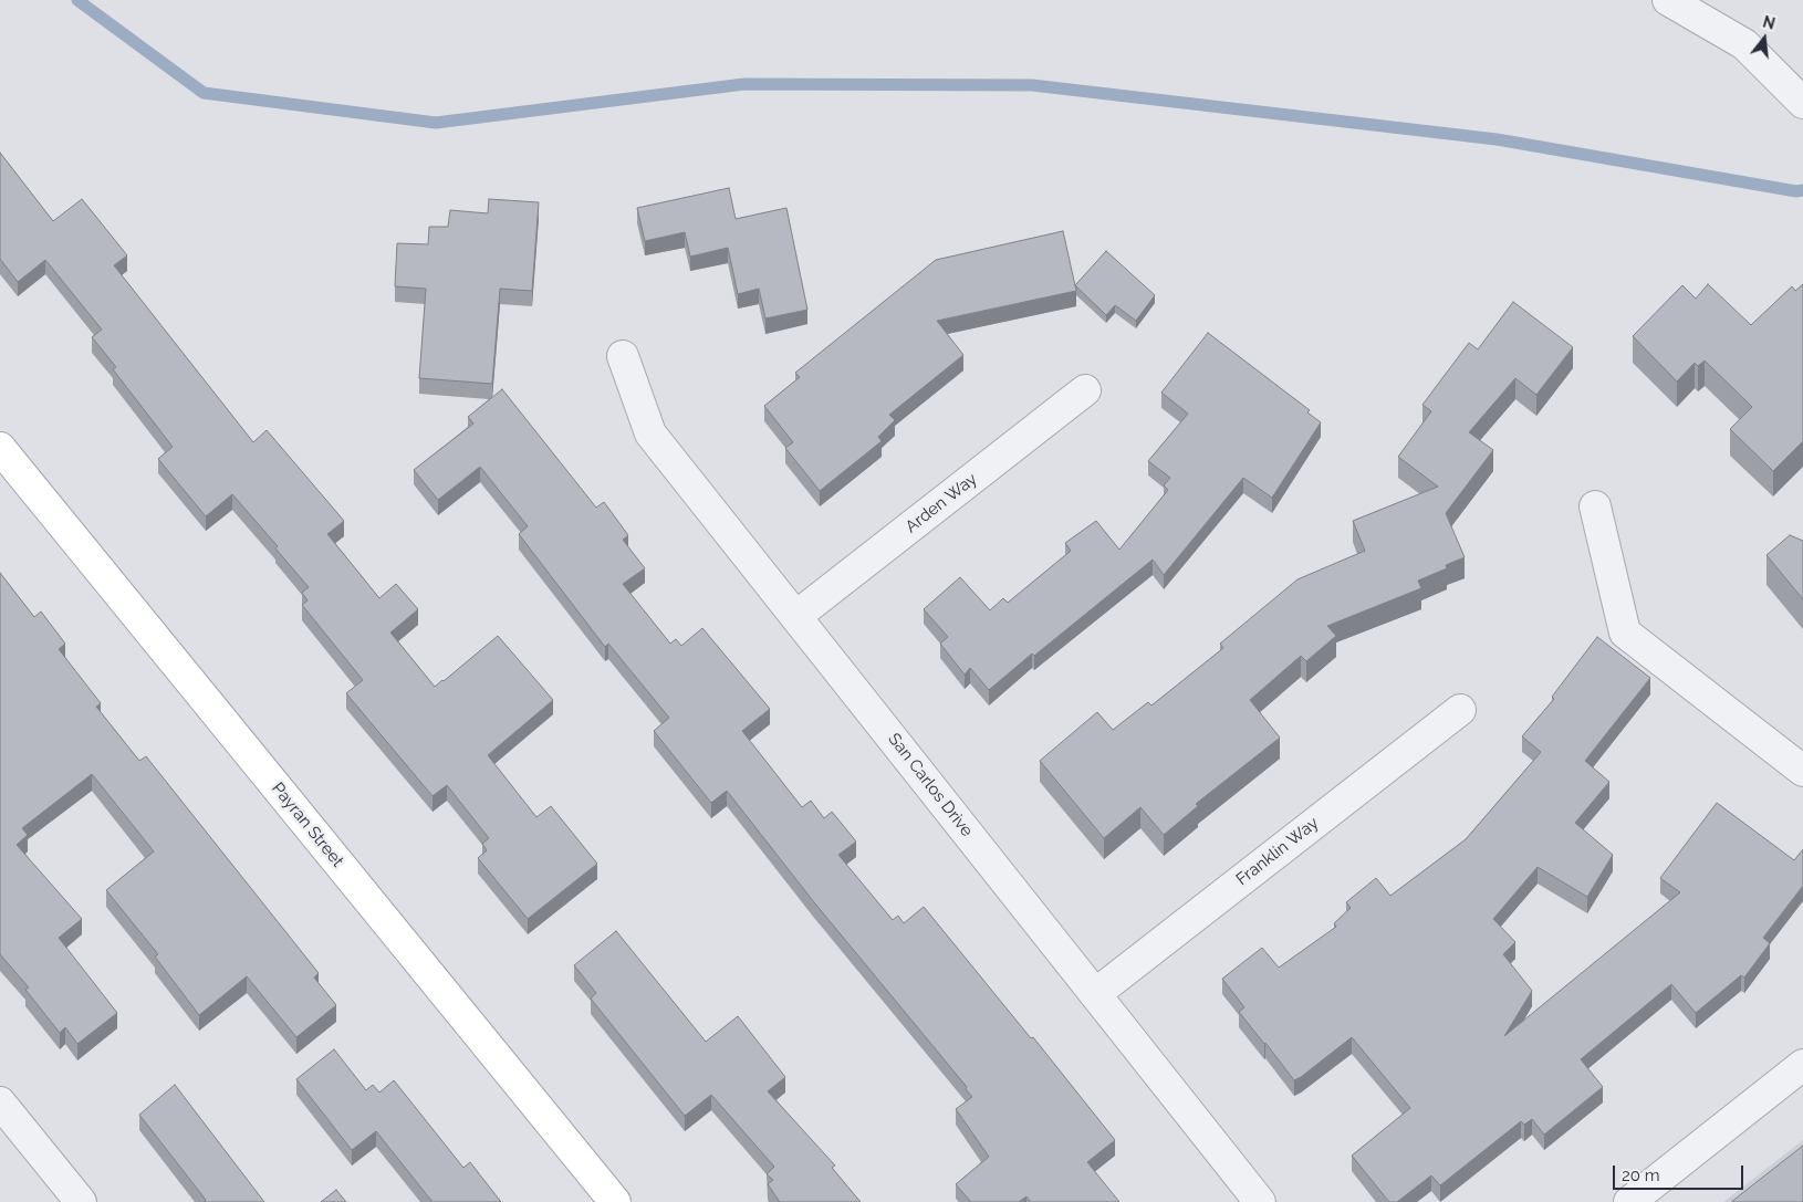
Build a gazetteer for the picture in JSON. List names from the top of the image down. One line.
{"streets":{"main road":["Payran Street"],"street":["Arden Way","San Carlos Drive","Franklin Way"]},"crossings":[["Arden Way","San Carlos Drive"],["San Carlos Drive","Franklin Way"]],"scale_bar":"20 m","north":"top"}
